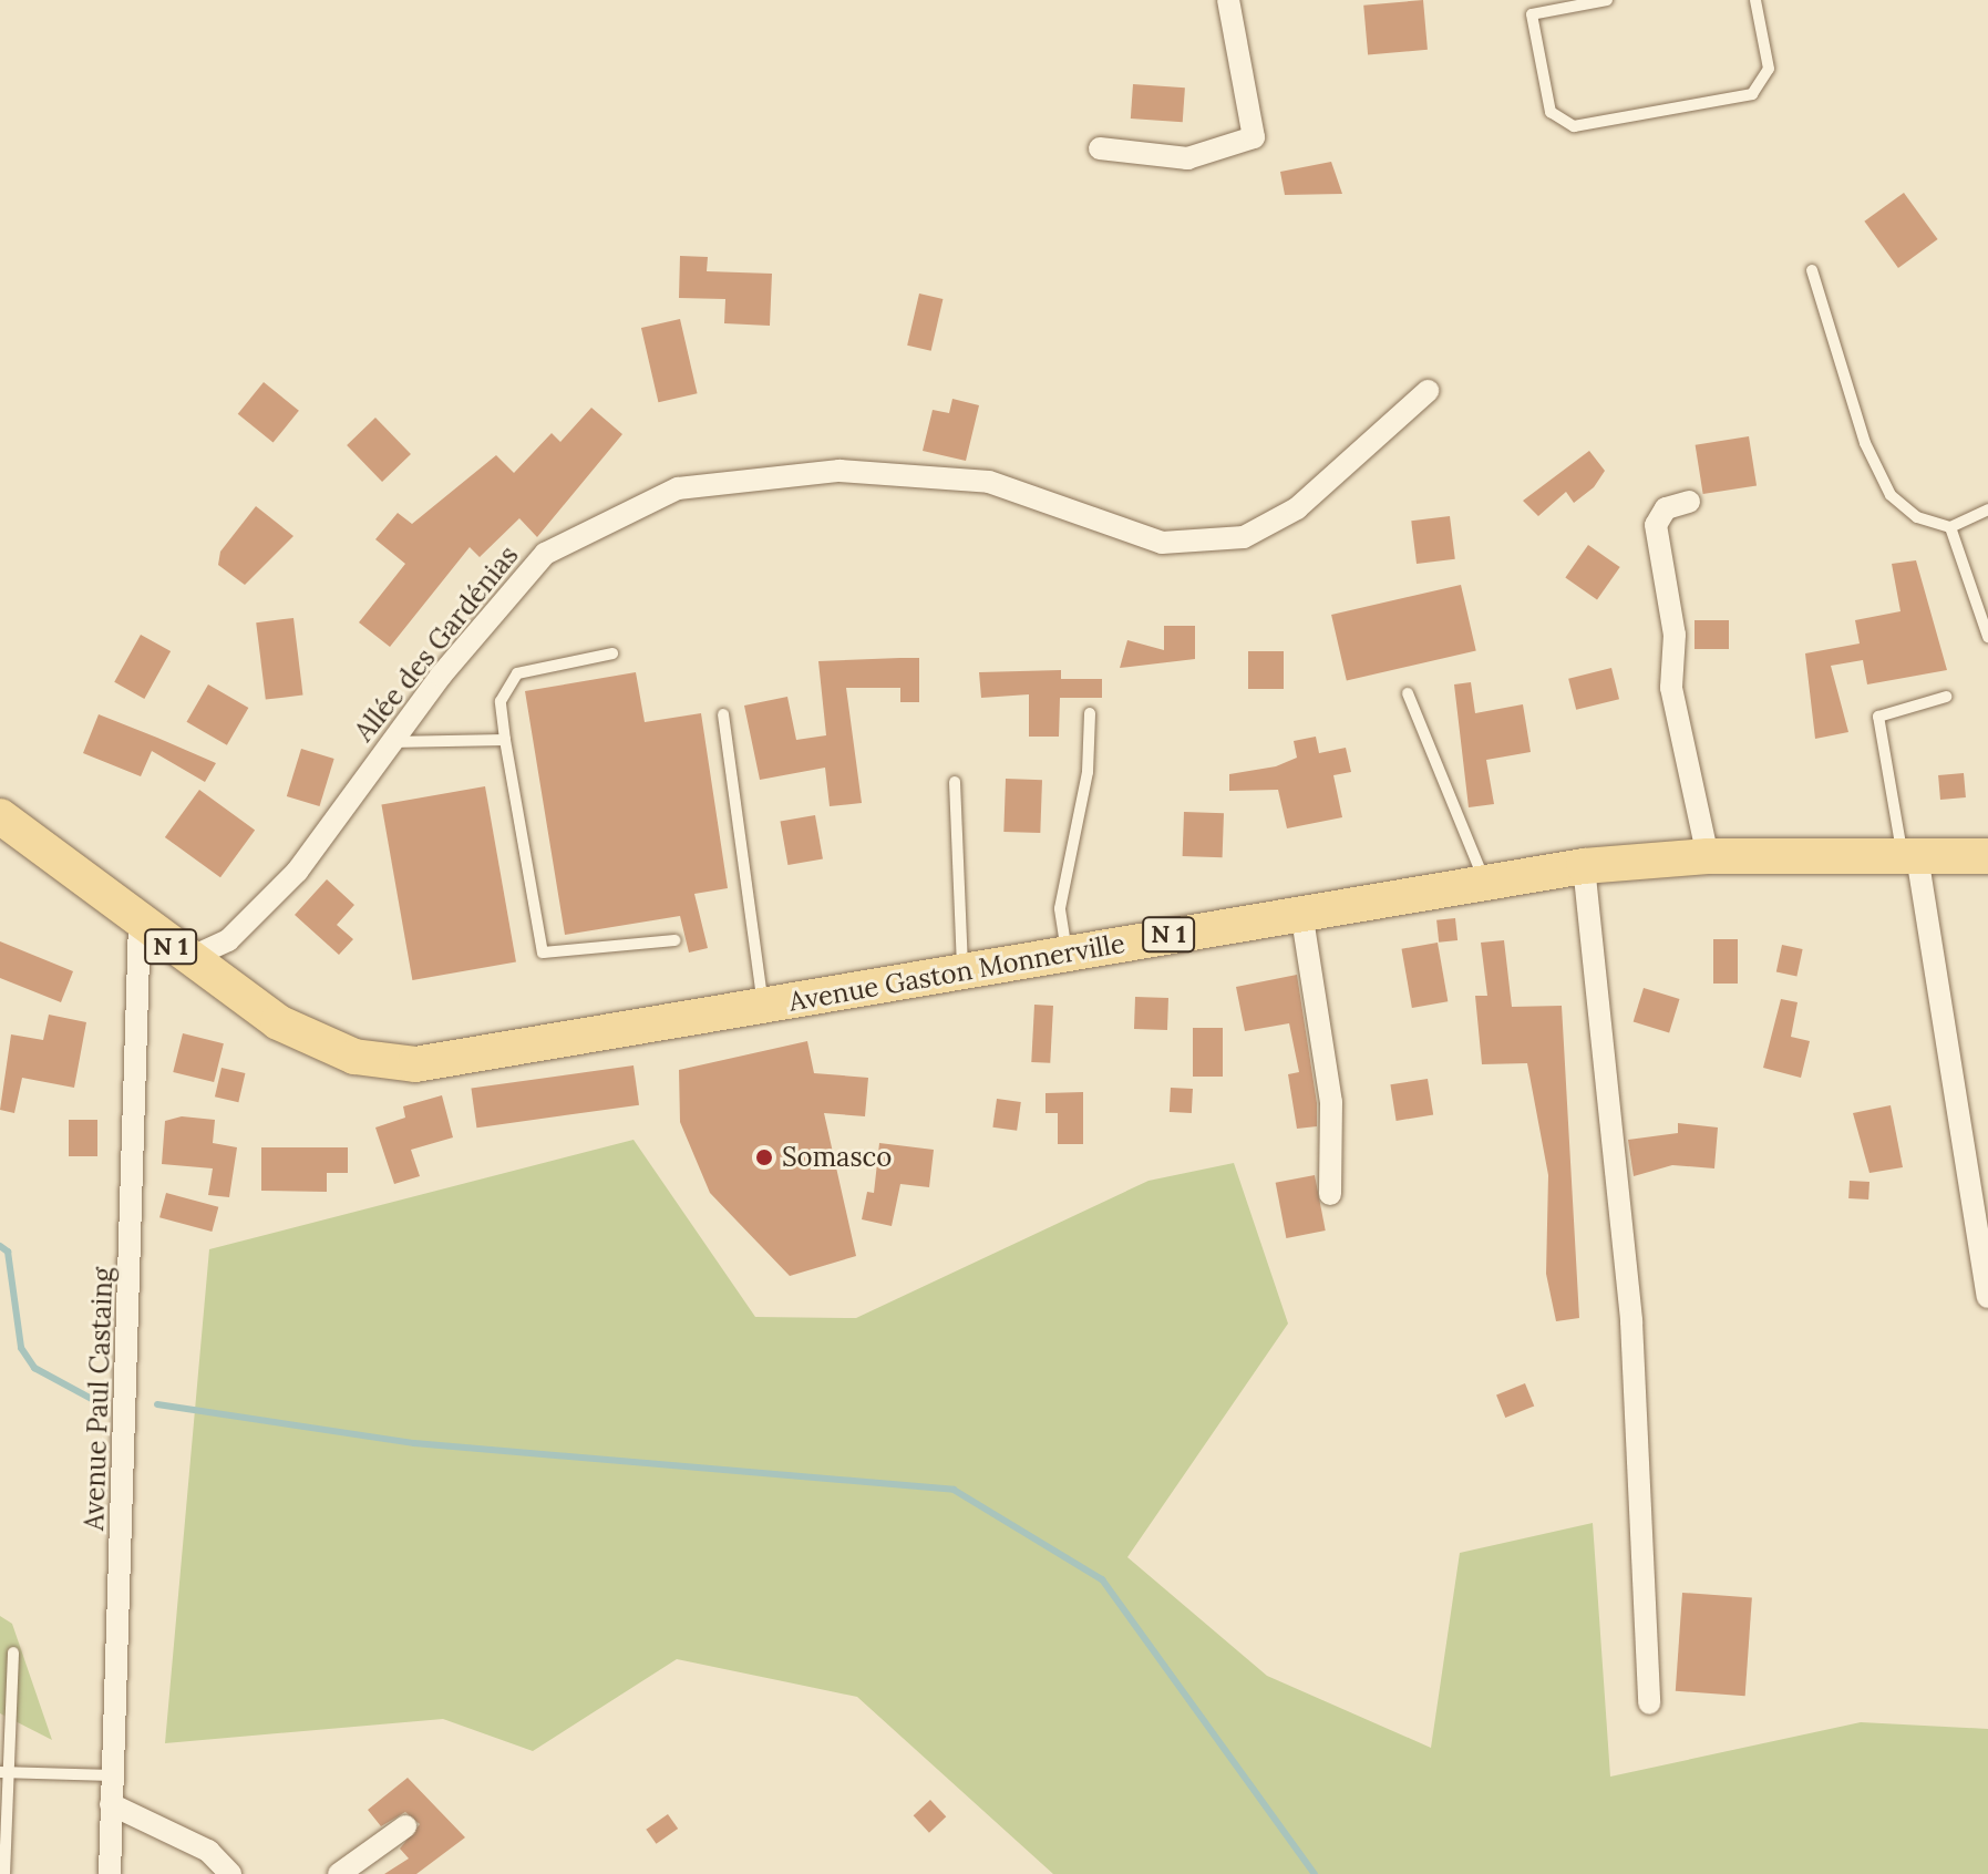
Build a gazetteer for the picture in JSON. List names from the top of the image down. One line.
{"streets":{"main road":["N 1","Avenue Gaston Monnerville"],"street":["Allée des Gardénias","Avenue Paul Castaing"]},"crossings":[["Allée des Gardénias","Avenue Gaston Monnerville"],["Avenue Gaston Monnerville","Avenue Paul Castaing"]],"places":["Somasco"]}
